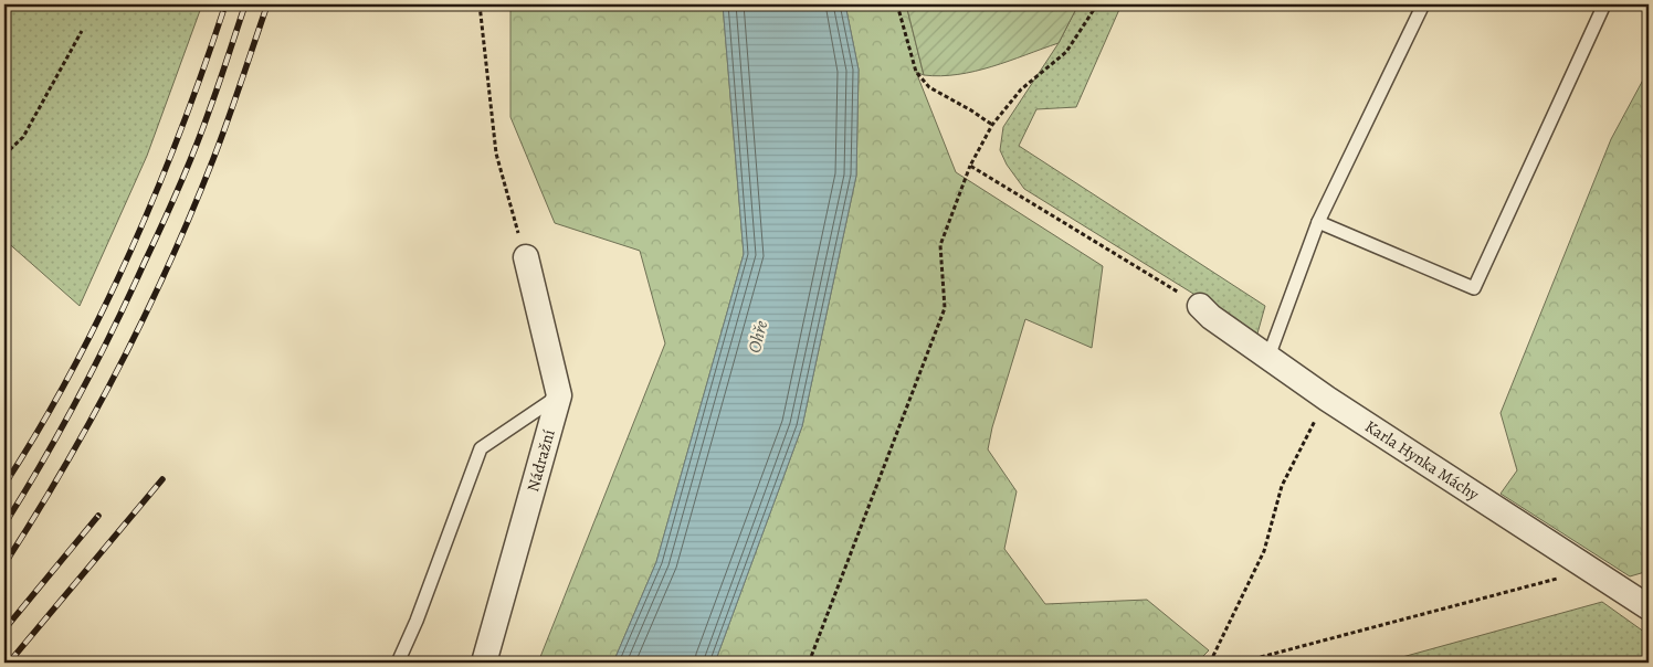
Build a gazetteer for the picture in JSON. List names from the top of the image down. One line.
{"streets":{"street":["Nádražní","Karla Hynka Máchy"]},"water":["Ohře"]}
